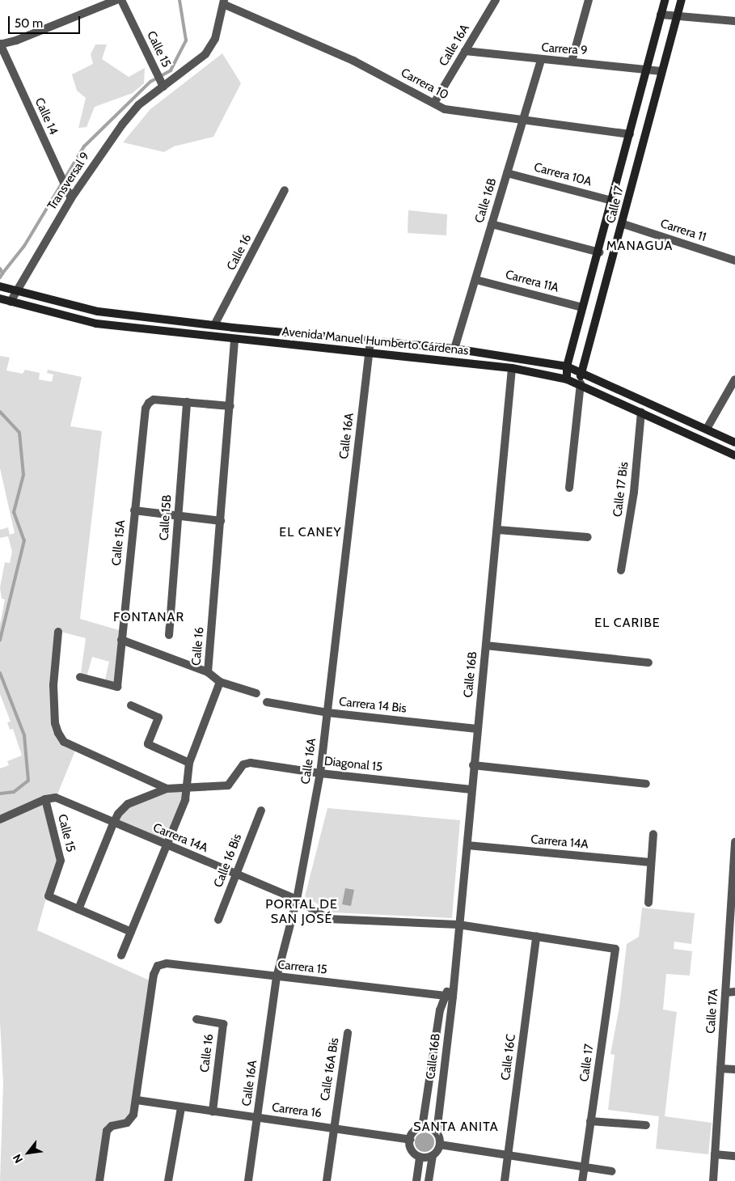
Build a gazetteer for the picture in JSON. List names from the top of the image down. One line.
{"streets":{"main road":["Calle 17","Avenida Manuel Humberto Cárdenas"],"street":["Calle 16A","Calle 15","Carrera 9","Carrera 10","Calle 14","Carrera 10A","Transversal 9","Calle 16B","Carrera 11","Calle 16","Carrera 11A","Calle 17 Bis","Calle 15B","Calle 15A","Carrera 14 Bis","Diagonal 15","Carrera 14A","Calle 16 Bis","Carrera 15","Calle 17A","Calle 16C","Calle 16A Bis","Carrera 16"]},"crossings":[["Calle 16A","Carrera 9"],["Calle 16A","Carrera 10"],["Calle 16A","Avenida Manuel Humberto Cárdenas"],["Calle 16A","Carrera 14 Bis"],["Calle 16A","Diagonal 15"],["Calle 16A","Carrera 14A"],["Calle 16A","Carrera 15"],["Calle 16A","Carrera 16"],["Calle 15","Transversal 9"],["Calle 15","Carrera 14A"],["Carrera 9","Calle 16B"],["Carrera 9","Calle 17"],["Carrera 10","Calle 16B"],["Carrera 10","Calle 17"],["Calle 14","Transversal 9"],["Carrera 10A","Calle 16B"],["Carrera 10A","Calle 17"],["Transversal 9","Avenida Manuel Humberto Cárdenas"],["Calle 16B","Carrera 11A"],["Calle 16B","Avenida Manuel Humberto Cárdenas"],["Calle 16B","Carrera 14 Bis"],["Calle 16B","Diagonal 15"],["Calle 16B","Carrera 14A"],["Calle 16B","Carrera 15"],["Calle 16B","Carrera 16"],["Calle 17","Carrera 11"],["Calle 17","Carrera 11A"],["Calle 17","Avenida Manuel Humberto Cárdenas"],["Calle 17","Carrera 14A"],["Calle 16","Avenida Manuel Humberto Cárdenas"],["Calle 16","Carrera 16"],["Avenida Manuel Humberto Cárdenas","Calle 17 Bis"],["Calle 15B","Calle 15A"],["Diagonal 15","Carrera 14A"],["Carrera 14A","Calle 16 Bis"],["Carrera 14A","Calle 16C"],["Carrera 15","Carrera 16"],["Calle 16A Bis","Carrera 16"]],"districts":["MANAGUA","EL CANEY","FONTANAR","EL CARIBE","PORTAL DE SAN JOSÉ","SANTA ANITA"],"scale_bar":"50 m","north":"bottom left"}
